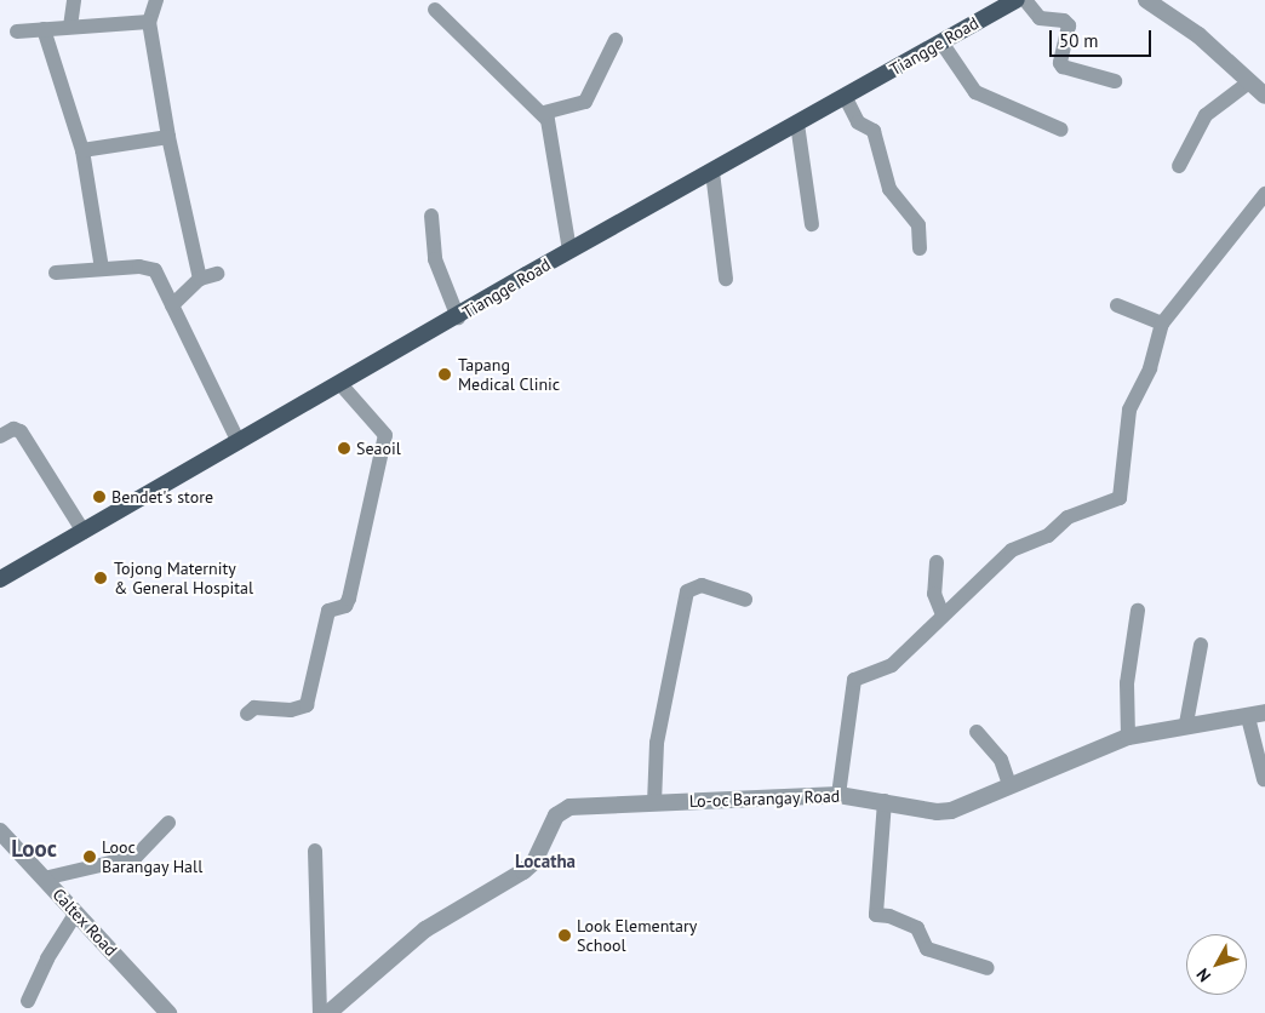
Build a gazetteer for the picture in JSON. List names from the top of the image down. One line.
{"streets":{"main road":["Tiangge Road"],"street":["Lo-oc Barangay Road","Caltex Road"]},"districts":["Looc","Locatha"],"places":["Tapang Medical Clinic","Seaoil","Bendet's store","Tojong Maternity & General Hospital","Looc Barangay Hall","Look Elementary School"],"scale_bar":"50 m","north":"bottom left"}
